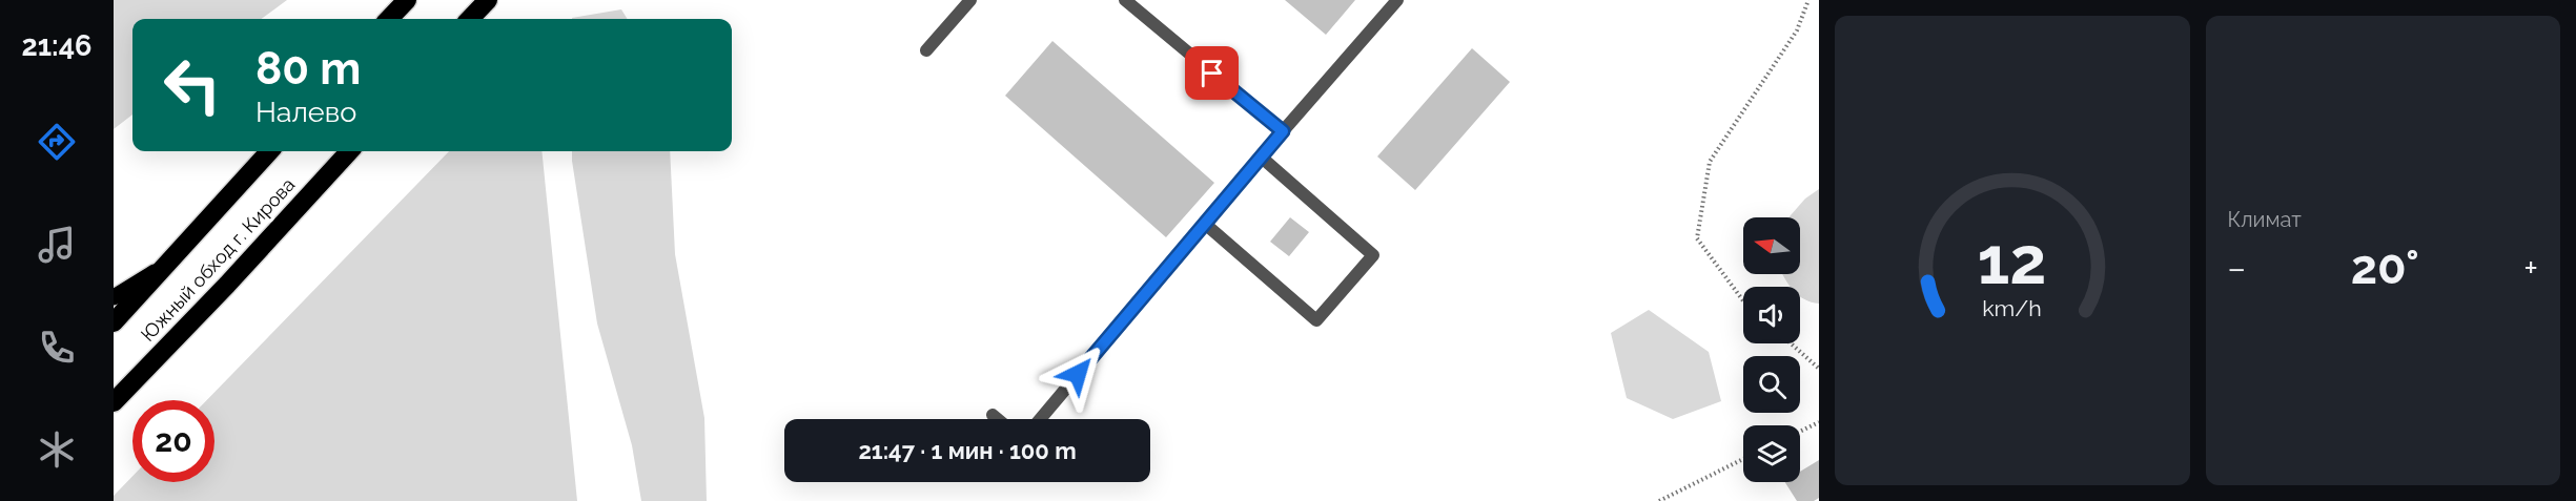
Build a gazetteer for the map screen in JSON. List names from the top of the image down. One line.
{"streets":{"highway":["Южный обход г. Кирова"]},"north":"left","page":{"tabs":"21:46","tile":"Климат","turn":["80 m","Налево"],"heat":["−","20°","+"],"limit":"20","trip":"21:47 · 1 мин · 100 m","gauge":["12","km/h"]}}
